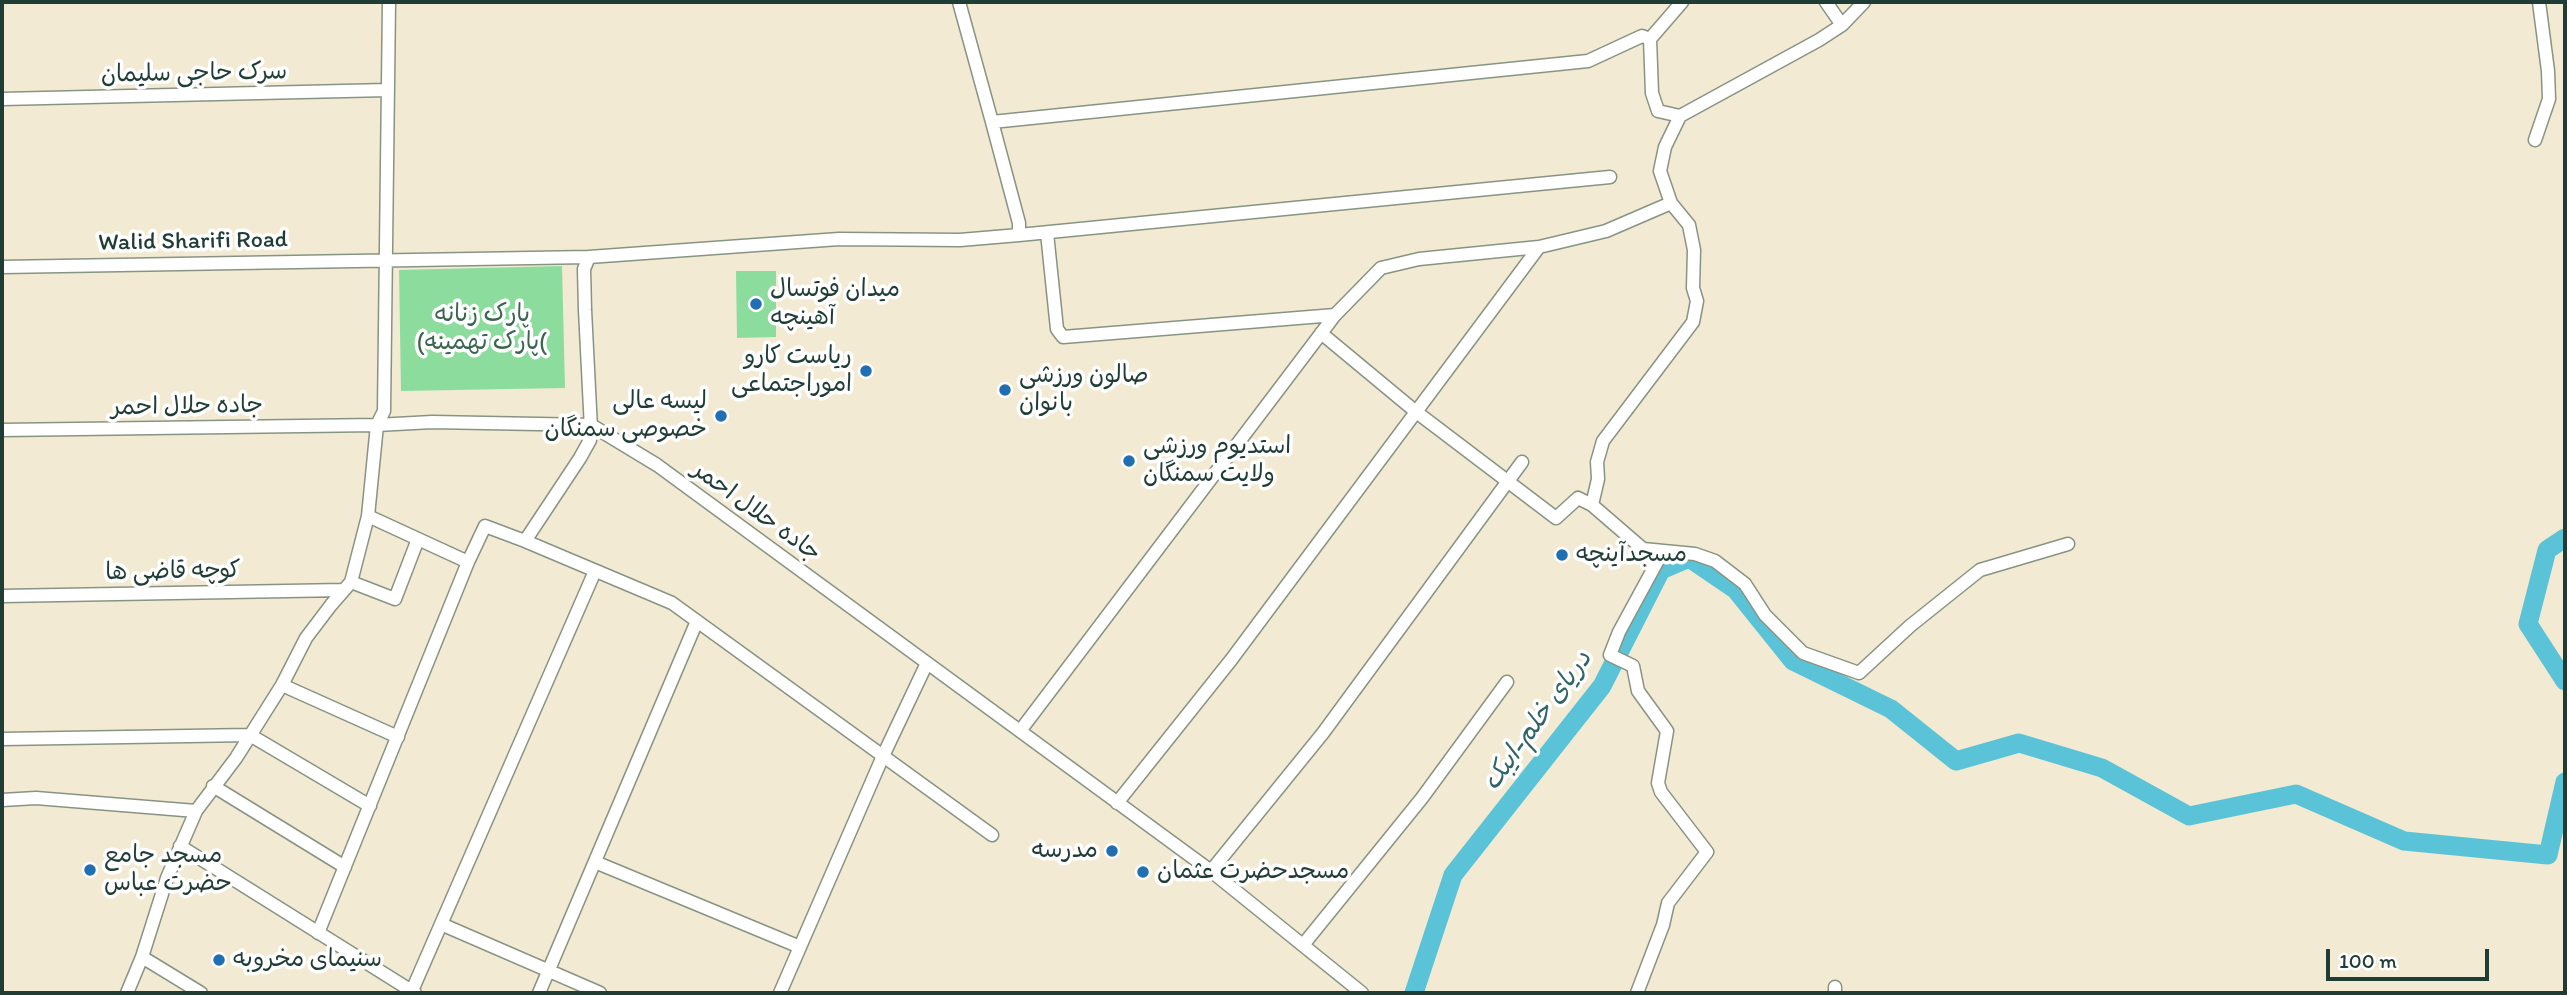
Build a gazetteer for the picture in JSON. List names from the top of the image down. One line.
{"streets":{"street":["سرک حاجی سلیمان","Walid Sharifi Road","جاده حلال احمر","کوچه قاضی ها"]},"water":["دریای خلم-ایبک"],"parks":["پارک زنانه (پارک تهمینه("],"places":["میدان فوتسال آهینچه","ریاست کارو اموراجتماعی","صالون ورزشی بانوان","لیسه عالی خصوصی سمنگان","استدیوم ورزشی ولایت سمنگان","مسجدآینچه","مدرسه","مسجد جامع حضرت عباس","مسجدحضرت عثمان","سنیمای مخروبه"],"scale_bar":"100 m"}
